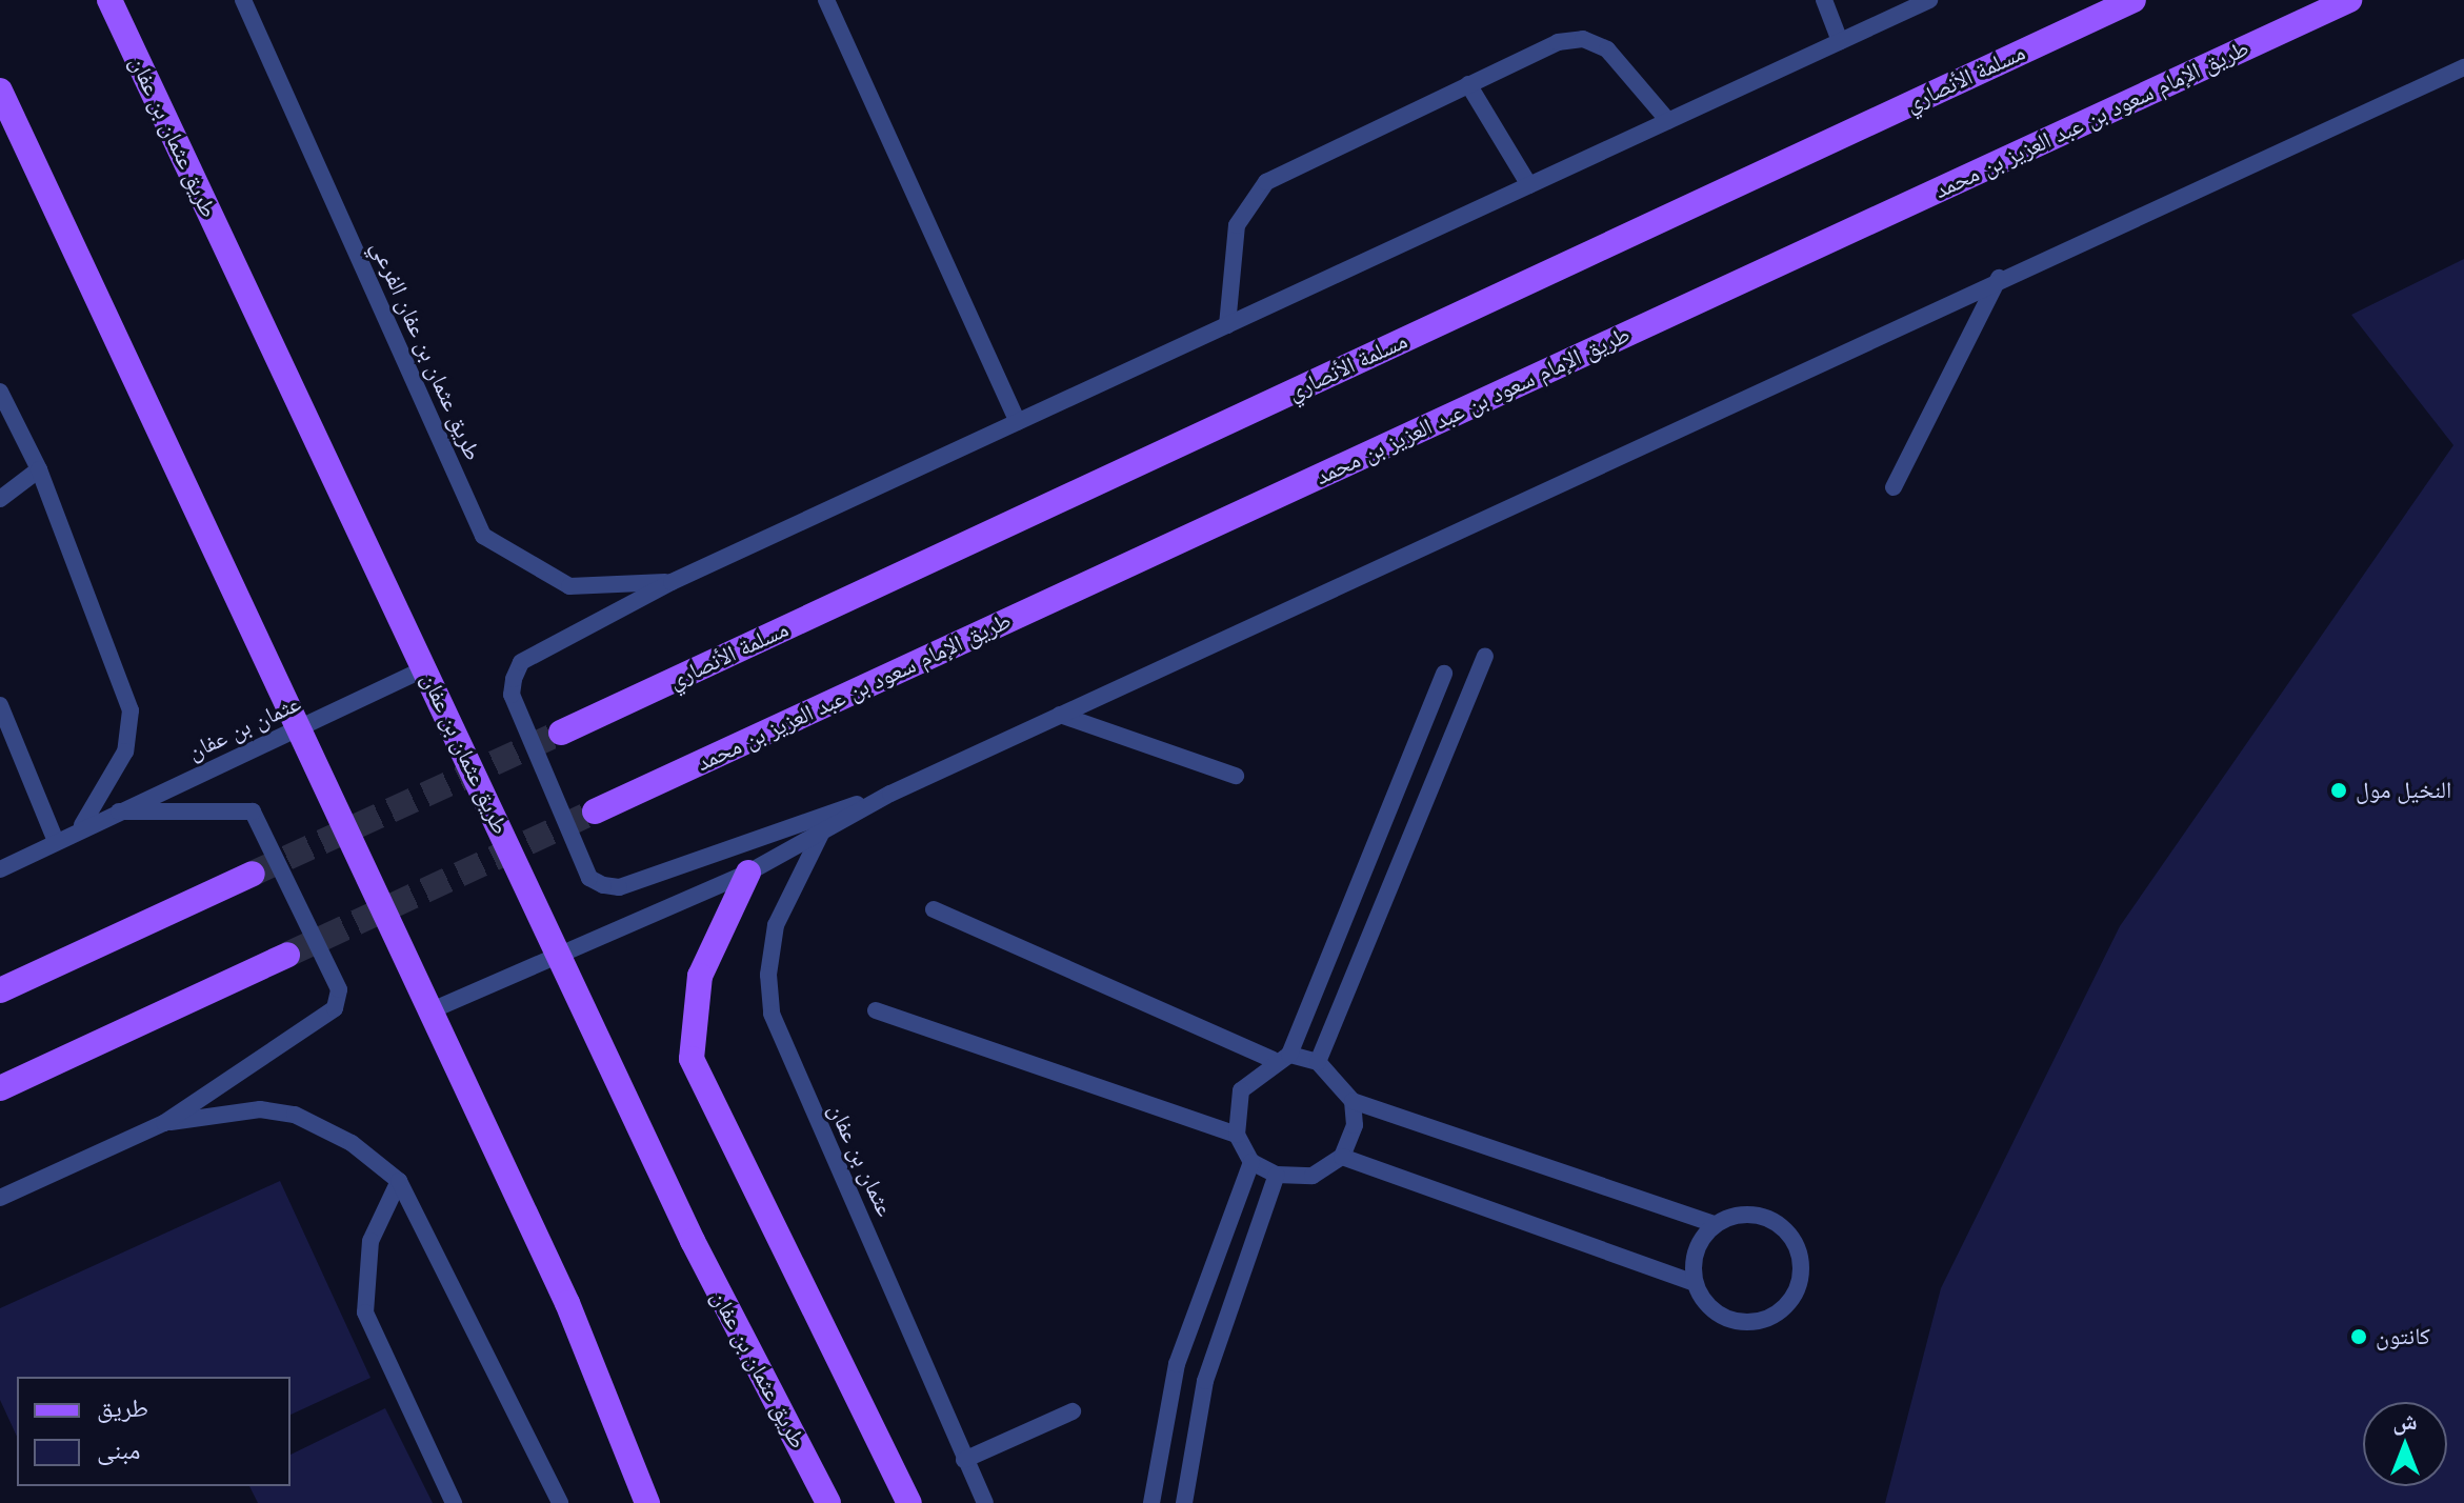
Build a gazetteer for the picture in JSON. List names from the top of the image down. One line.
{"streets":{"main road":["مسلمة الأنصاري","طريق الإمام سعود بن عبد العزيز بن محمد","طريق عثمان بن عفان"],"street":["طريق عثمان بن عفان الفرعي","عثمان بن عفان"]},"crossings":[["طريق عثمان بن عفان","عثمان بن عفان"]],"places":["النخيل مول","كانتون"],"legend":["طريق","مبنى"],"north":"top"}
